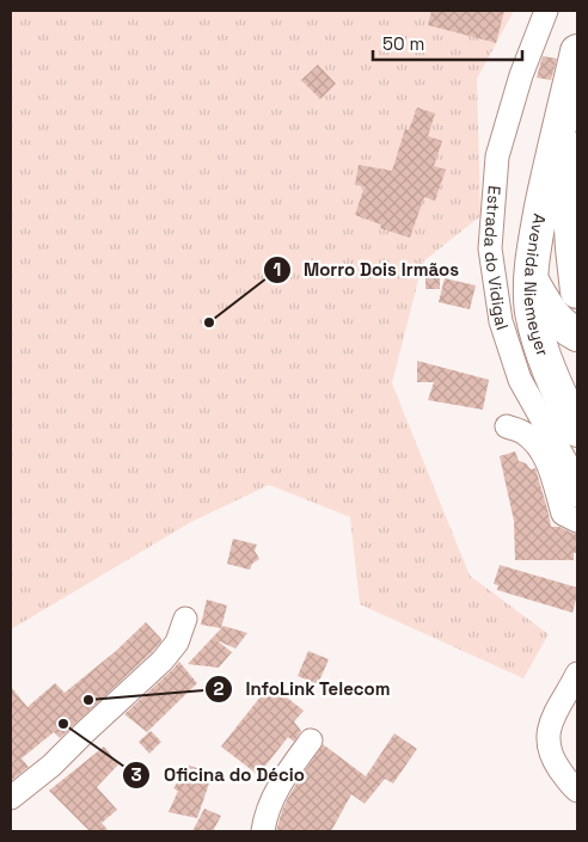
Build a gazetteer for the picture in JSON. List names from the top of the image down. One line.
{"streets":{"main road":["Avenida Niemeyer"],"street":["Estrada do Vidigal"]},"places":["Morro Dois Irmãos","InfoLink Telecom","Oficina do Décio"],"scale_bar":"50 m"}
